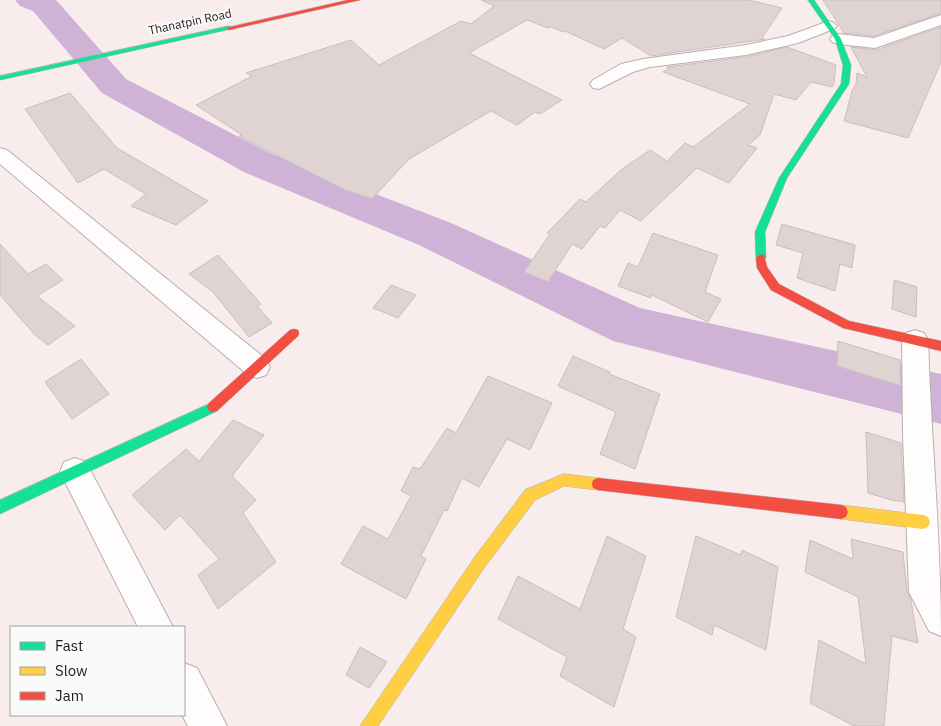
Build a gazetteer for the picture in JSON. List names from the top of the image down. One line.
{"streets":{"street":["Thanatpin Road"]},"legend":["Fast","Slow","Jam"]}
